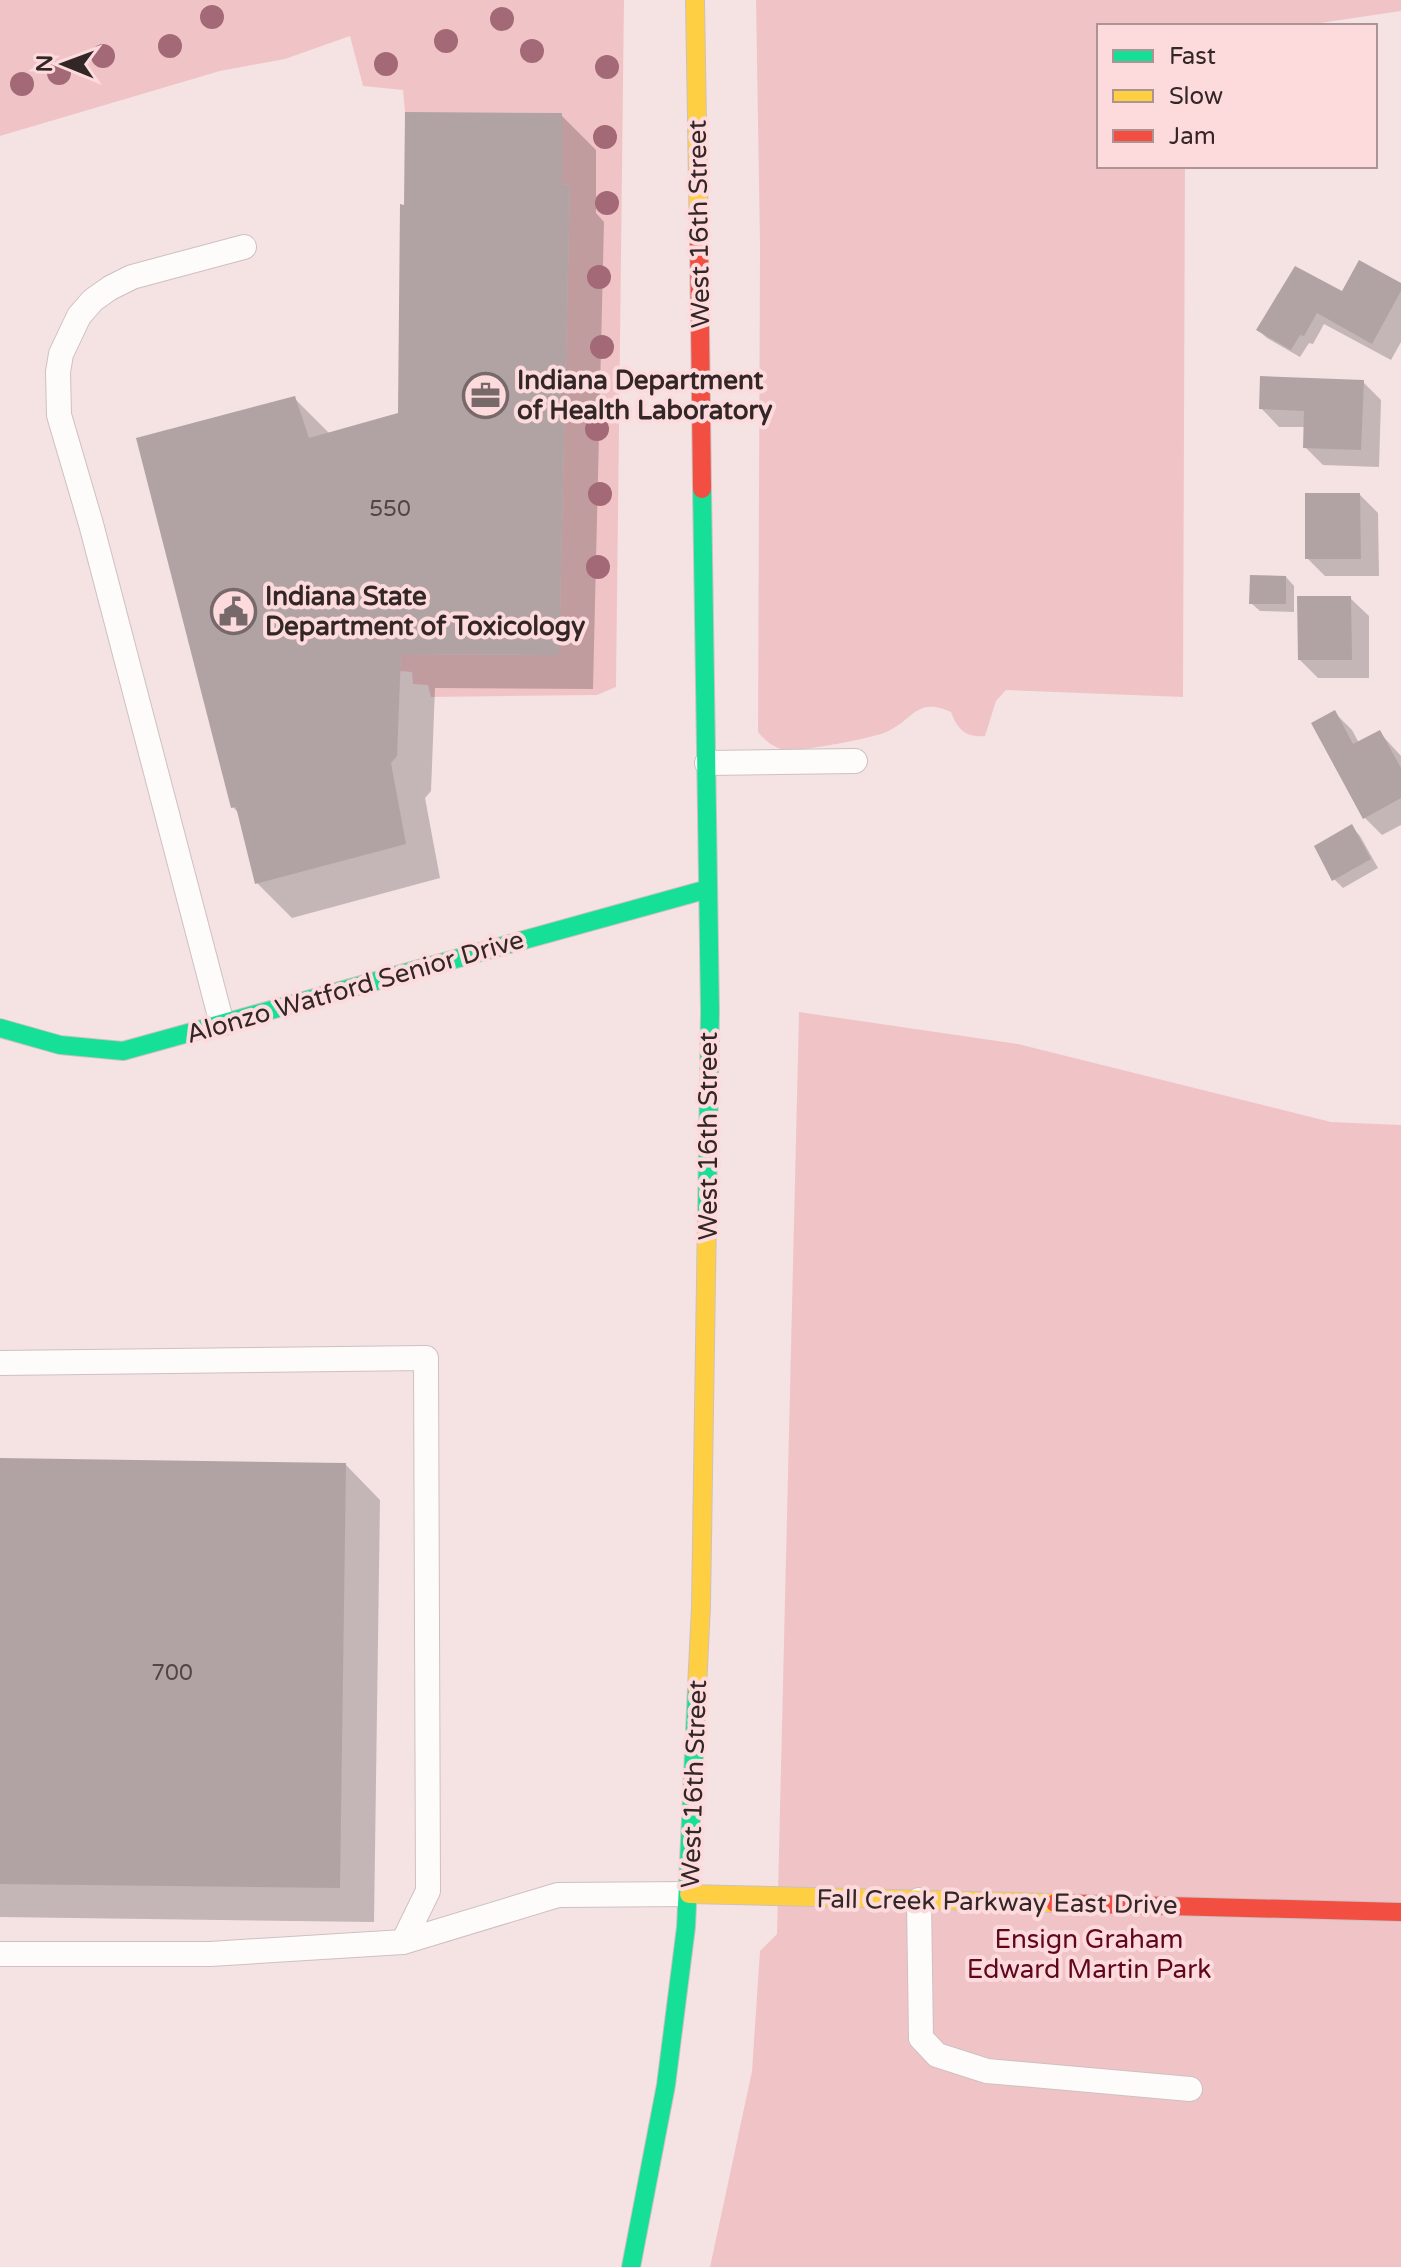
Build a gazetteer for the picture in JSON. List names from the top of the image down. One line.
{"streets":{"main road":["West 16th Street","Alonzo Watford Senior Drive","Fall Creek Parkway East Drive"]},"crossings":[["West 16th Street","Alonzo Watford Senior Drive"],["West 16th Street","Fall Creek Parkway East Drive"]],"parks":["Ensign Graham Edward Martin Park"],"places":{"office":["Indiana Department of Health Laboratory"],"public building":["Indiana State Department of Toxicology"]},"house_numbers":["550","700"],"legend":["Fast","Slow","Jam"],"north":"left"}
